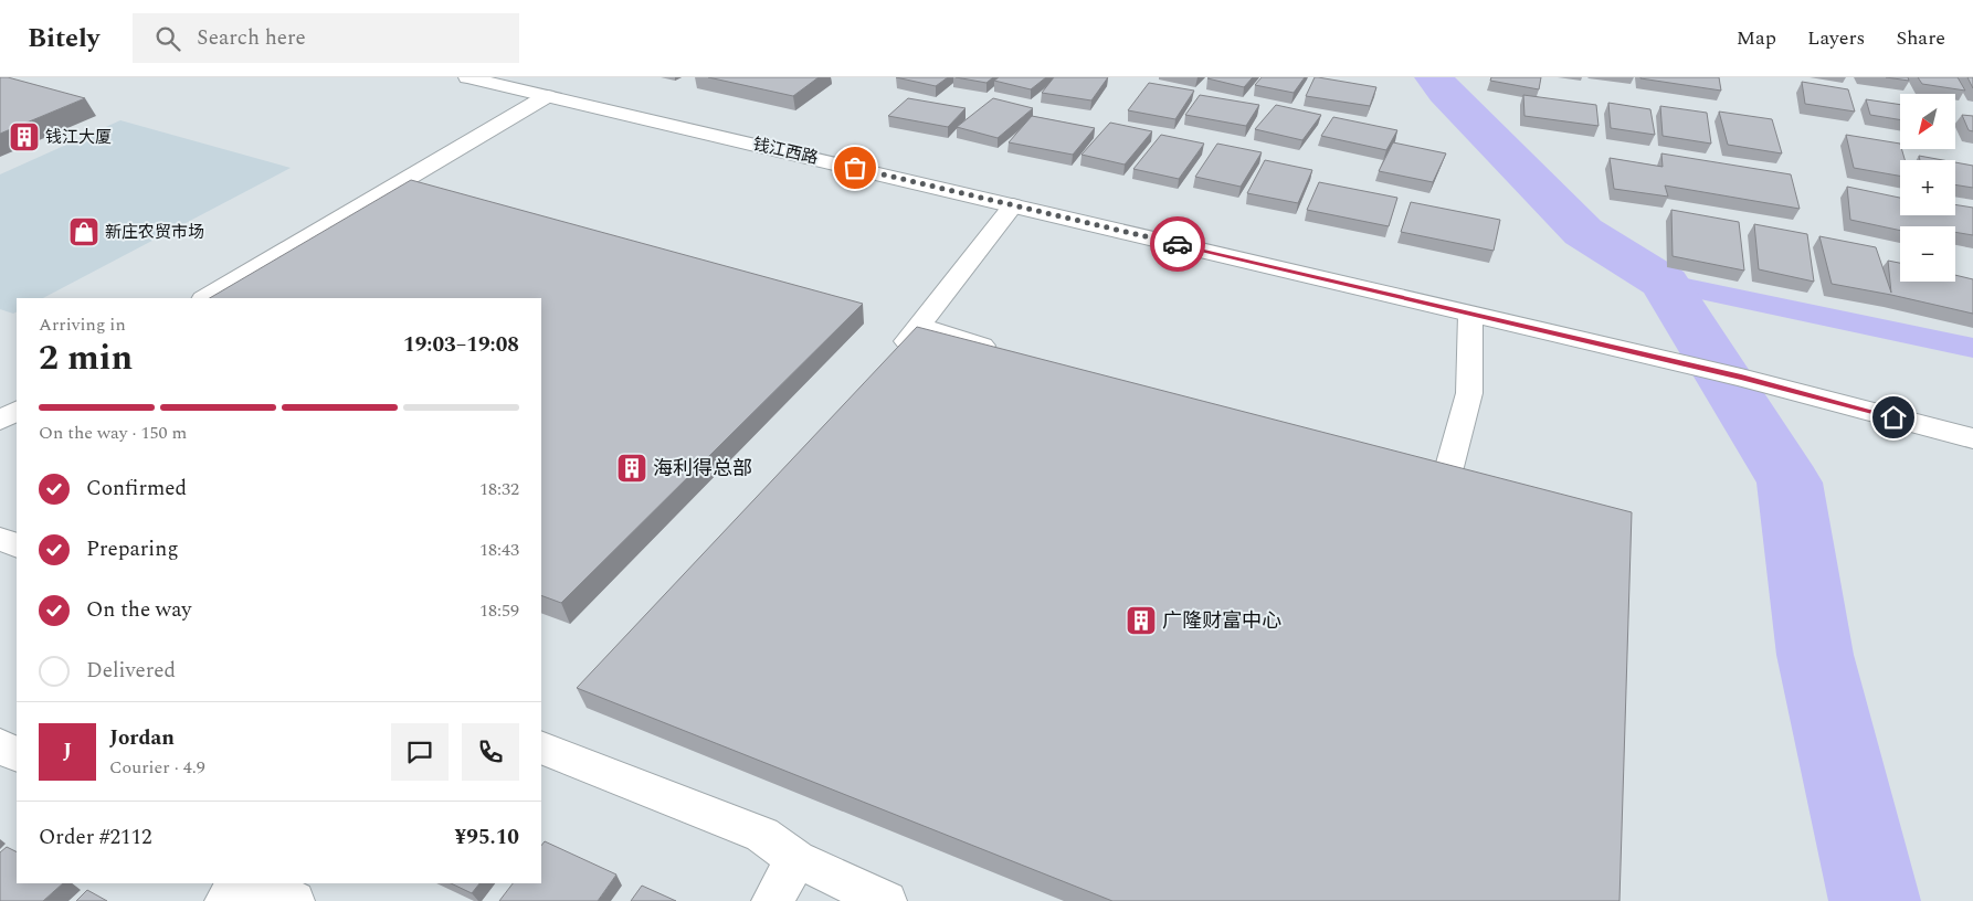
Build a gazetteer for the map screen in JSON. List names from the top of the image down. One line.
{"streets":{"main road":["钱江西路"]},"places":{"building":["钱江大厦","海利得总部","广隆财富中心"],"shop":["新庄农贸市场"]},"north":"bottom left","page":{"header":"Bitely","search":"Search here","nav":["Map","Layers","Share"],"map_buttons":["+","−"],"heading":["2 min","Arriving in","19:03–19:08"],"panel":["Jordan","Courier · 4.9","Order #2112","¥95.10"],"bar":"On the way · 150 m","list":[["Confirmed","18:32"],["Preparing","18:43"],["On the way","18:59"],"Delivered"],"round":"J"}}
